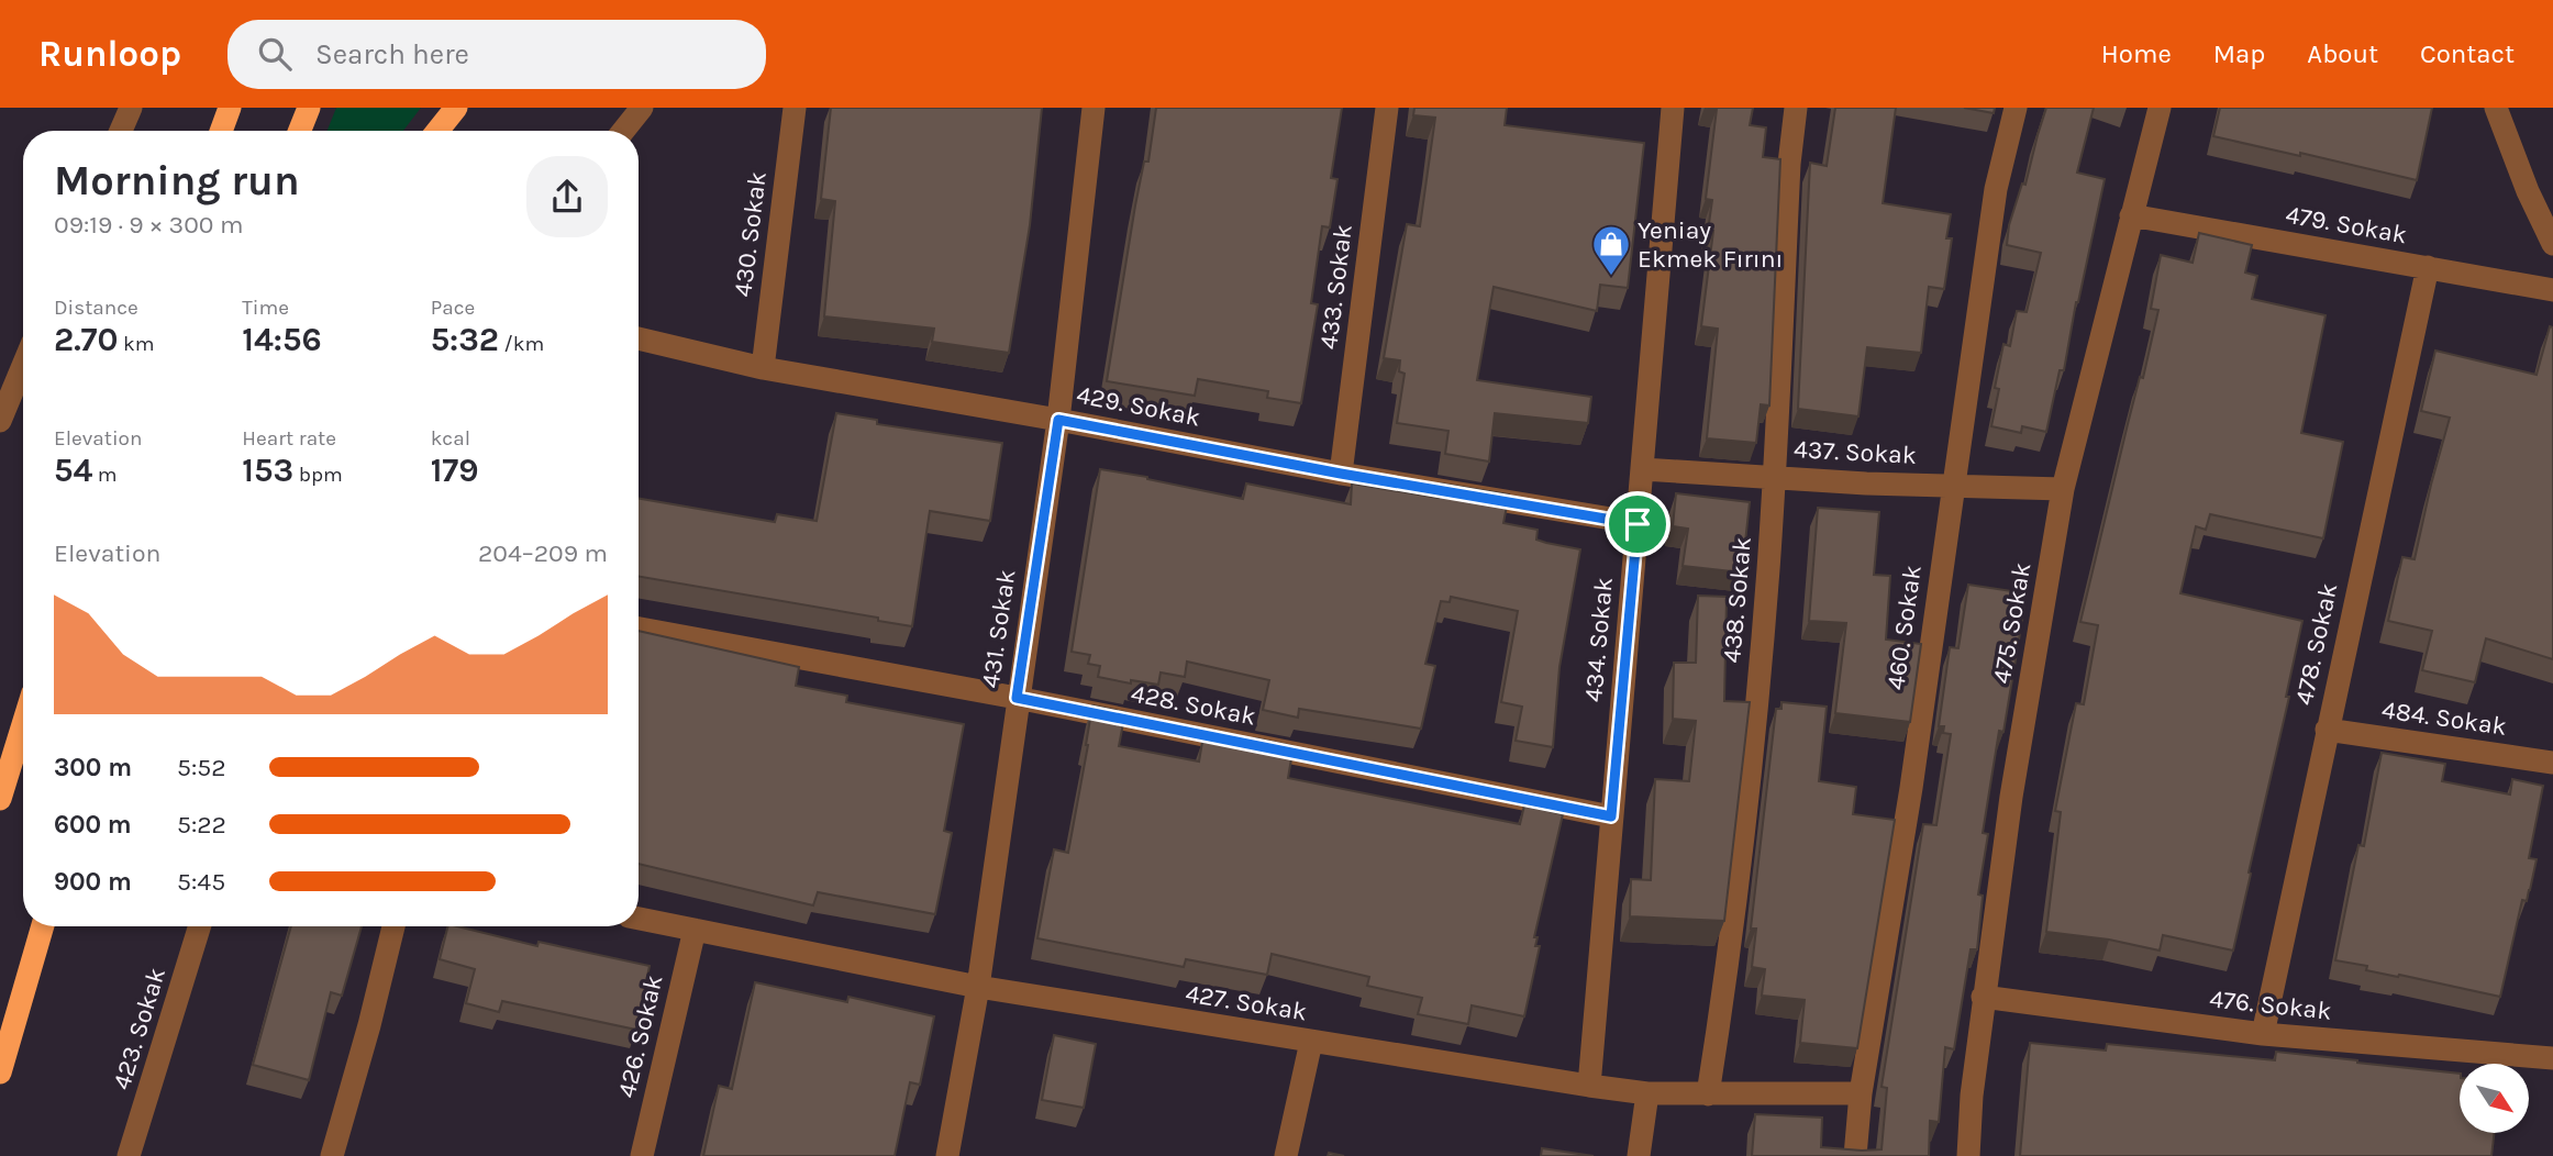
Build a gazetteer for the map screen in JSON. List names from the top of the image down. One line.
{"streets":{"street":["479. Sokak","430. Sokak","433. Sokak","429. Sokak","437. Sokak","438. Sokak","475. Sokak","460. Sokak","431. Sokak","434. Sokak","478. Sokak","428. Sokak","484. Sokak","427. Sokak","476. Sokak","423. Sokak","426. Sokak"]},"crossings":[["479. Sokak","475. Sokak"],["479. Sokak","478. Sokak"],["430. Sokak","429. Sokak"],["433. Sokak","429. Sokak"],["429. Sokak","431. Sokak"],["429. Sokak","434. Sokak"],["437. Sokak","438. Sokak"],["437. Sokak","475. Sokak"],["437. Sokak","460. Sokak"],["437. Sokak","434. Sokak"],["438. Sokak","427. Sokak"],["475. Sokak","476. Sokak"],["460. Sokak","427. Sokak"],["431. Sokak","428. Sokak"],["431. Sokak","427. Sokak"],["434. Sokak","428. Sokak"],["434. Sokak","427. Sokak"],["478. Sokak","484. Sokak"],["478. Sokak","476. Sokak"],["427. Sokak","426. Sokak"]],"places":{"shop":["Yeniay Ekmek Fırını"]},"north":"bottom right","page":{"header":"Runloop","search":"Search here","nav":["Home","Map","About","Contact"],"heading":["Morning run","09:19 · 9 × 300 m"],"stats":[["Distance","2.70 km"],["Time","14:56"],["Pace","5:32 /km"],["Elevation","54 m"],["Heart rate","153 bpm"],["kcal","179"]],"chart":["Elevation","204–209 m"],"list":[{"name":"300 m","note":"5:52"},{"name":"600 m","note":"5:22"},{"name":"900 m","note":"5:45"}]}}
